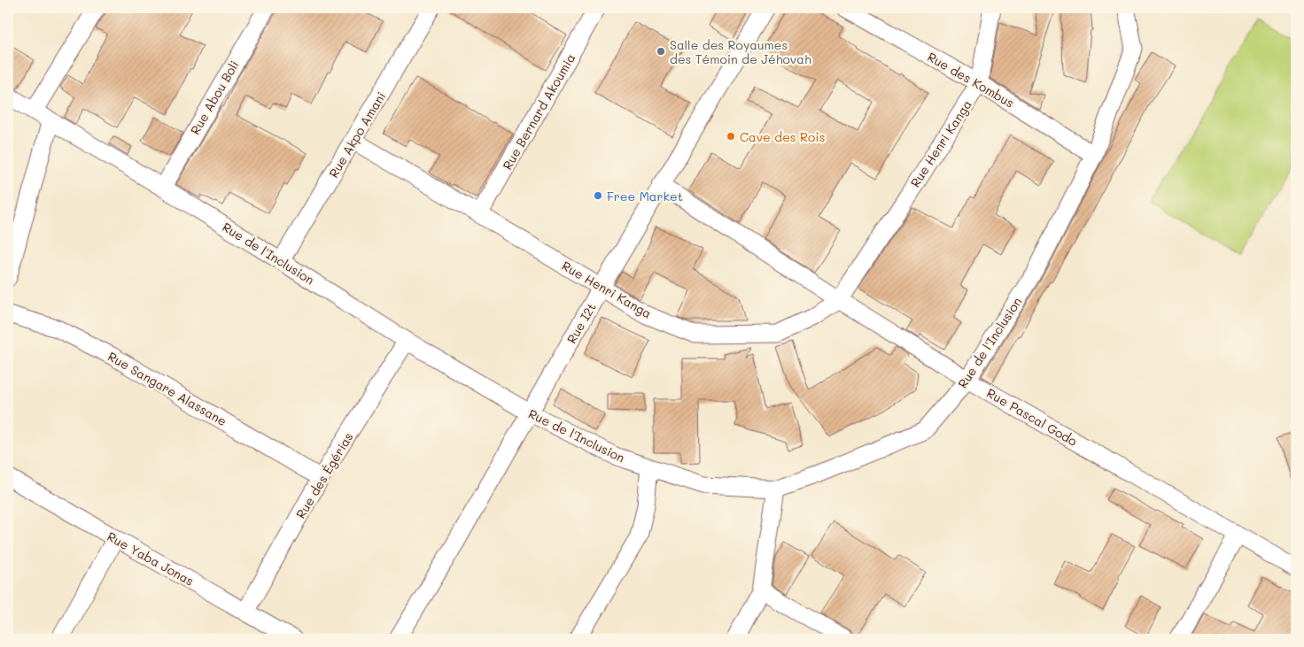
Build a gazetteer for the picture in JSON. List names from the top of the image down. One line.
{"streets":{"street":["Rue des Kombus","Rue Abou Boli","Rue Bernard Akoumia","Rue Akpo Amani","Rue Henri Kanga","Rue de l'Inclusion","Rue I2t","Rue Sangare Alassane","Rue Pascal Godo","Rue des Égérias","Rue Yaba Jonas"]},"crossings":[["Rue des Kombus","Rue Henri Kanga"],["Rue des Kombus","Rue de l'Inclusion"],["Rue Abou Boli","Rue de l'Inclusion"],["Rue Bernard Akoumia","Rue Henri Kanga"],["Rue Akpo Amani","Rue Henri Kanga"],["Rue Akpo Amani","Rue de l'Inclusion"],["Rue Henri Kanga","Rue I2t"],["Rue Henri Kanga","Rue Pascal Godo"],["Rue de l'Inclusion","Rue I2t"],["Rue de l'Inclusion","Rue Pascal Godo"],["Rue de l'Inclusion","Rue des Égérias"],["Rue I2t","Rue Pascal Godo"],["Rue Sangare Alassane","Rue des Égérias"],["Rue des Égérias","Rue Yaba Jonas"]],"places":["Salle des Royaumes des Témoin de Jéhovah","Cave des Rois","Free Market"]}
